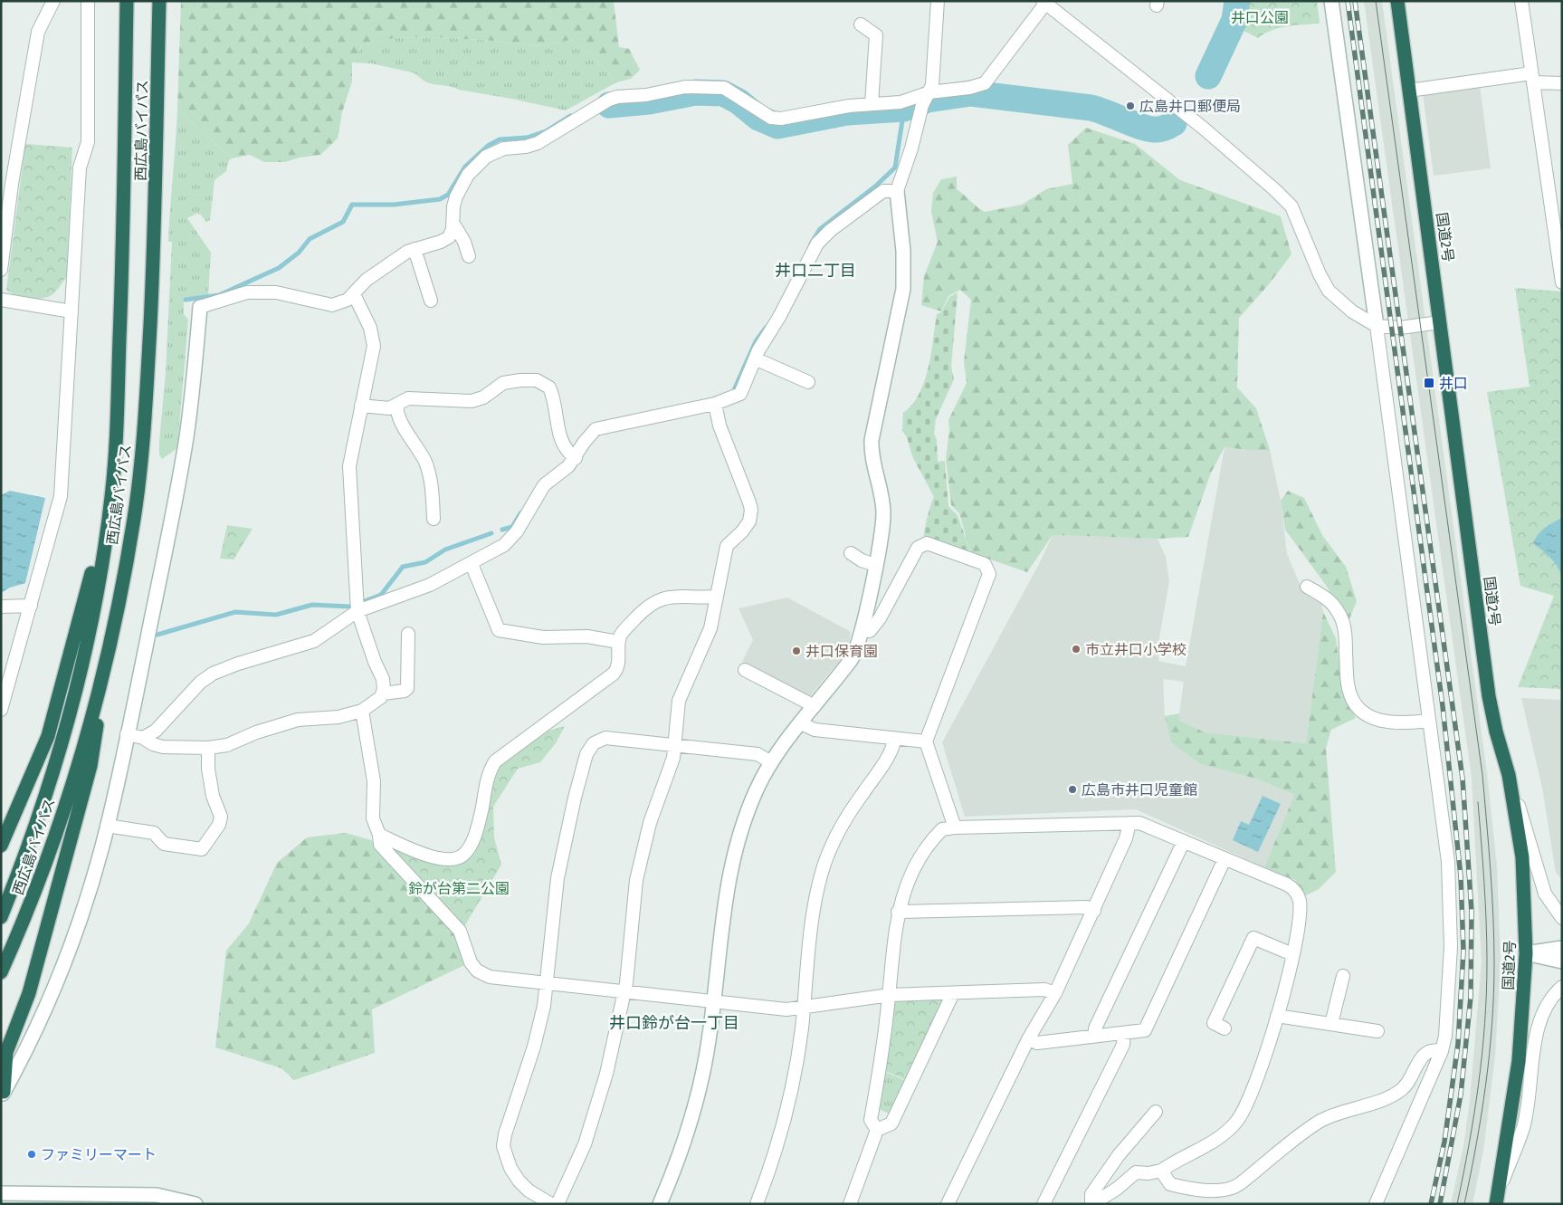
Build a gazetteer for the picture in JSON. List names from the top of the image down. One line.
{"streets":{"highway":["西広島バイパス","国道2号"]},"districts":["井口二丁目","井口鈴が台一丁目"],"parks":["井口公園","鈴が台第二公園"],"places":{"other":["広島井口郵便局","市立井口小学校","井口保育園","広島市井口児童館","ファミリーマート"],"transit":["井口"]}}
